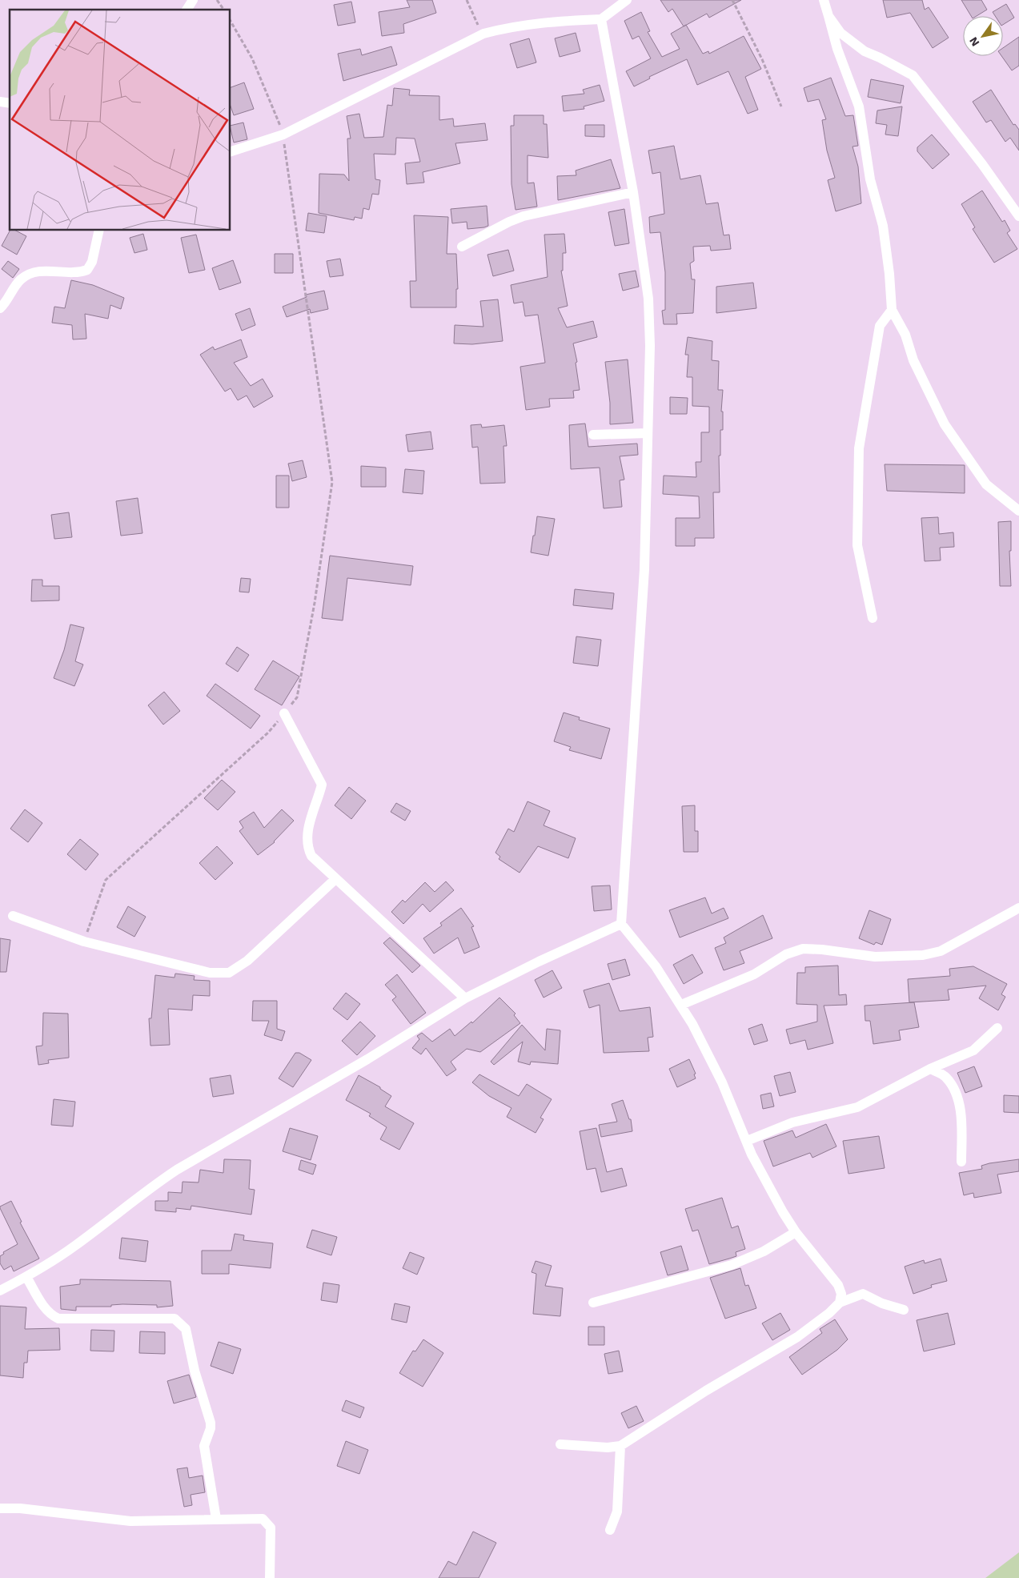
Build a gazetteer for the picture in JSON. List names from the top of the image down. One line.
{"north":"bottom left"}
